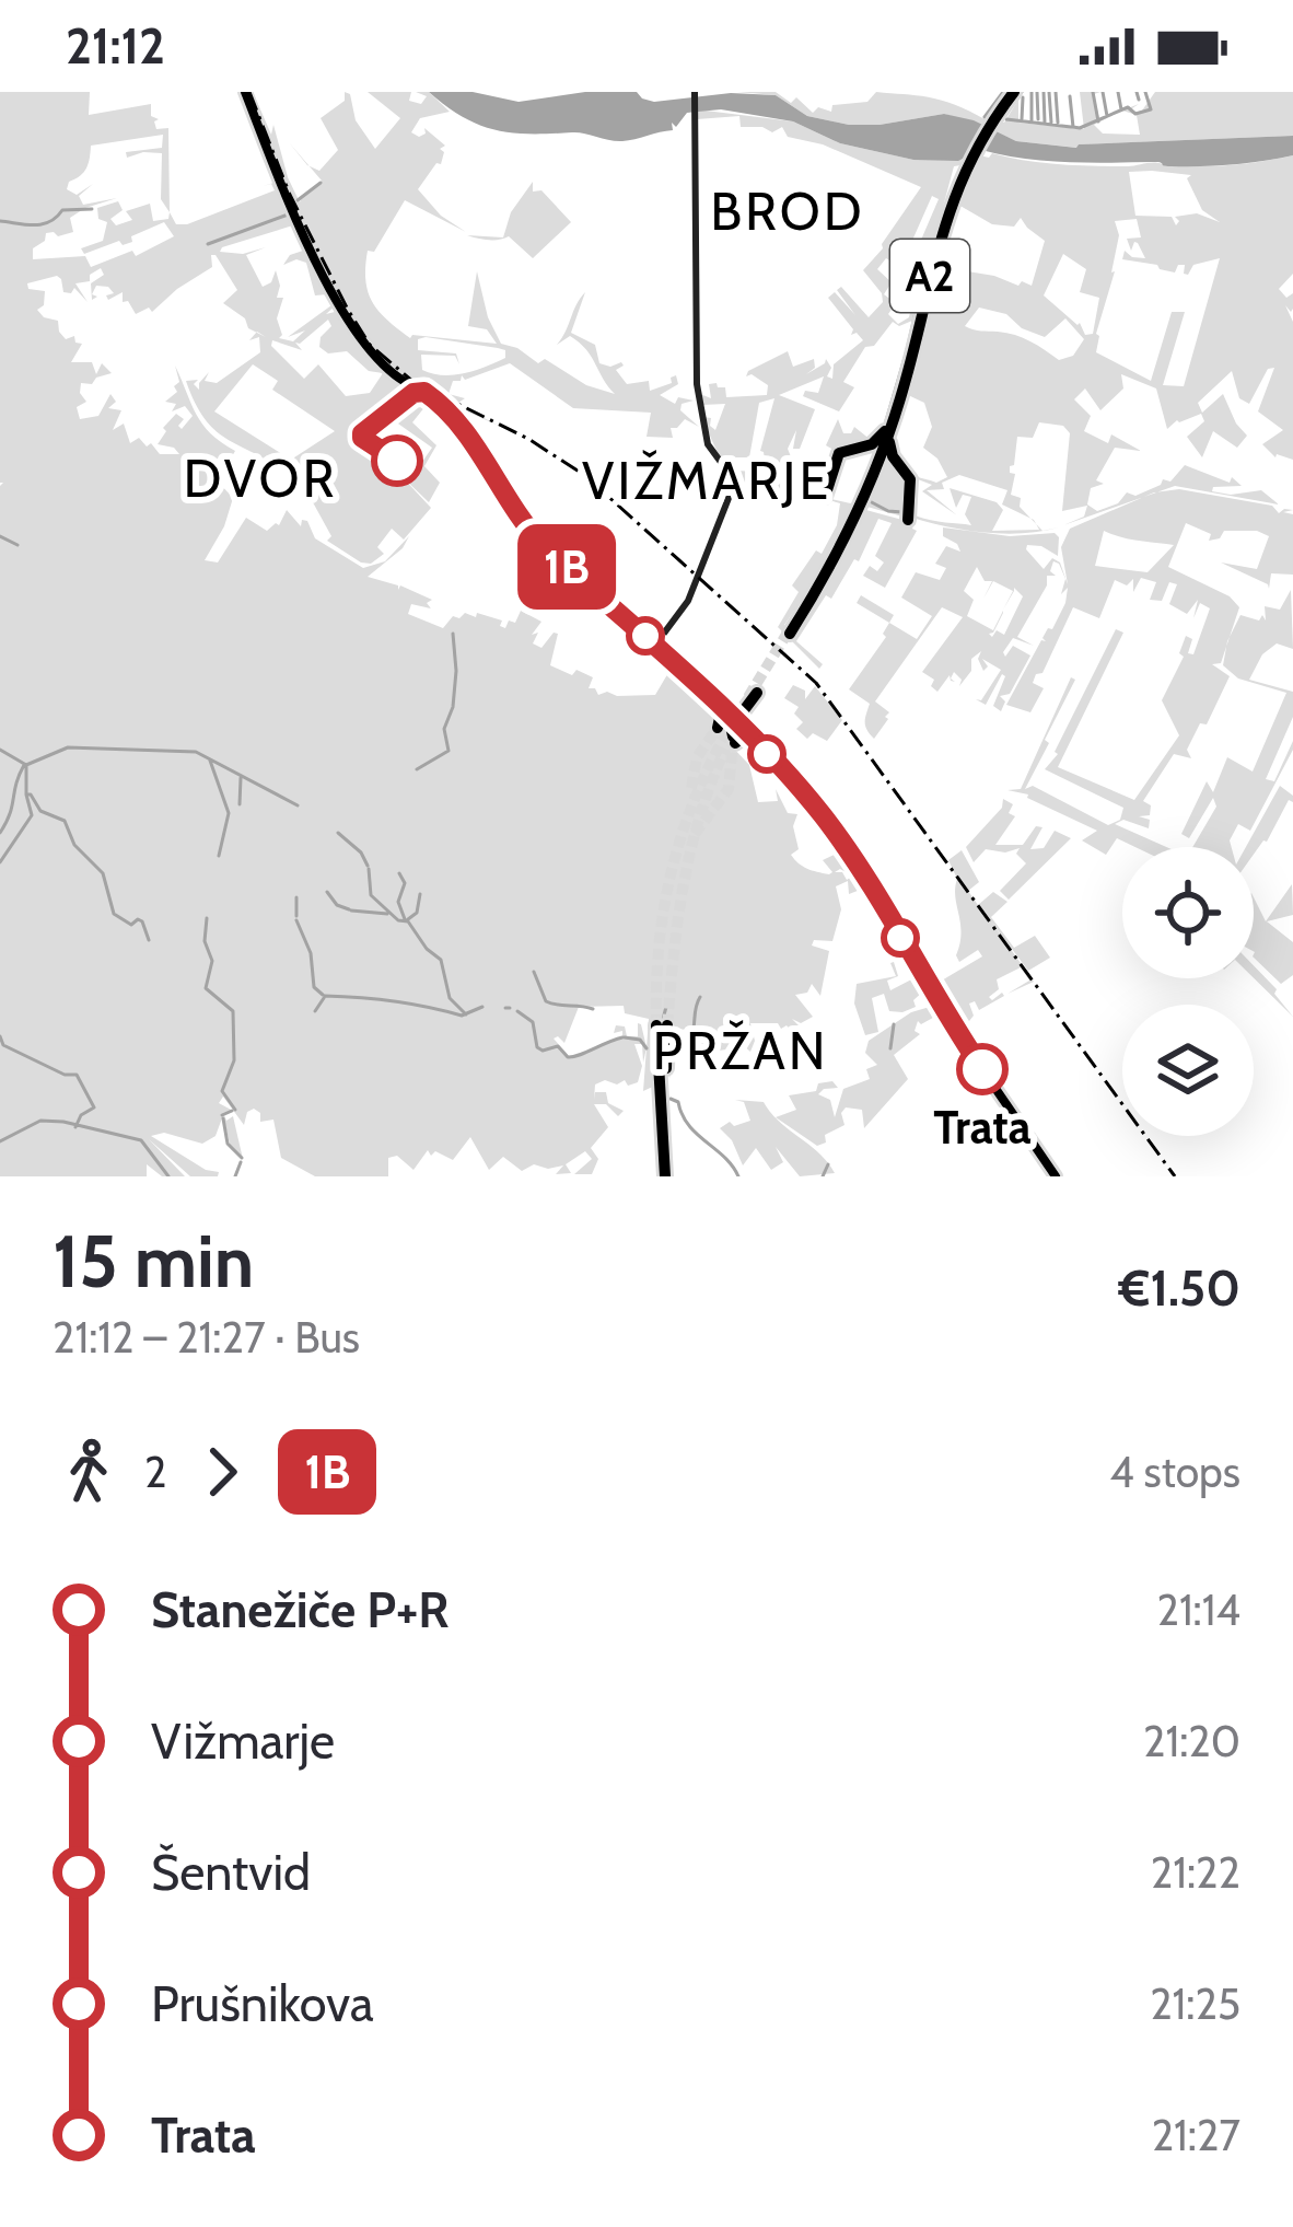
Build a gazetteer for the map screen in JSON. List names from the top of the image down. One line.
{"streets":{"highway":["A2"]},"districts":["BROD","DVOR","VIŽMARJE","PRŽAN"],"places":["Trata"],"lines":["bus line 1B"],"page":{"status":"21:12","on_map":"1B","heading":["15 min","21:12 – 21:27 · Bus","€1.50"],"legs":["2","1B","4 stops"],"list":[{"name":"Stanežiče P+R","value":"21:14"},{"name":"Vižmarje","value":"21:20"},{"name":"Šentvid","value":"21:22"},{"name":"Prušnikova","value":"21:25"},{"name":"Trata","value":"21:27"}]}}
